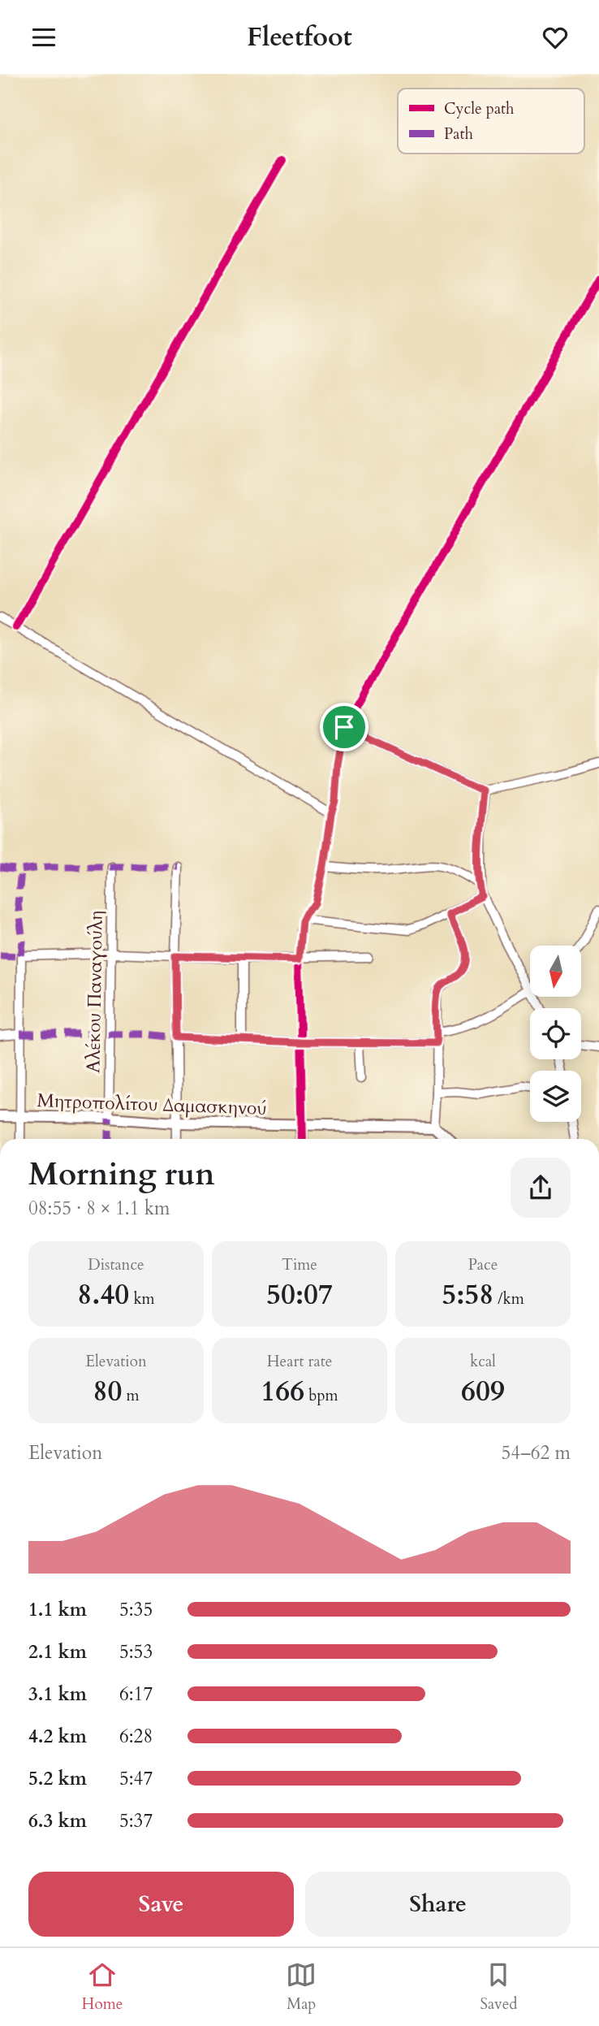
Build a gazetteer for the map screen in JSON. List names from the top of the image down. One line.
{"streets":{"street":["Αλέκου Παναγούλη","Μητροπολίτου Δαμασκηνού"]},"crossings":[["Αλέκου Παναγούλη","Μητροπολίτου Δαμασκηνού"]],"legend":["Cycle path","Path"],"north":"bottom","page":{"header":"Fleetfoot","heading":["Morning run","08:55 · 8 × 1.1 km"],"stats":[["Distance","8.40 km"],["Time","50:07"],["Pace","5:58 /km"],["Elevation","80 m"],["Heart rate","166 bpm"],["kcal","609"]],"chart":["Elevation","54–62 m"],"list":[{"name":"1.1 km","note":"5:35"},{"name":"2.1 km","note":"5:53"},{"name":"3.1 km","note":"6:17"},{"name":"4.2 km","note":"6:28"},{"name":"5.2 km","note":"5:47"},{"name":"6.3 km","note":"5:37"}],"buttons":["Save","Share"],"tabs":["Home","Map","Saved"]}}
